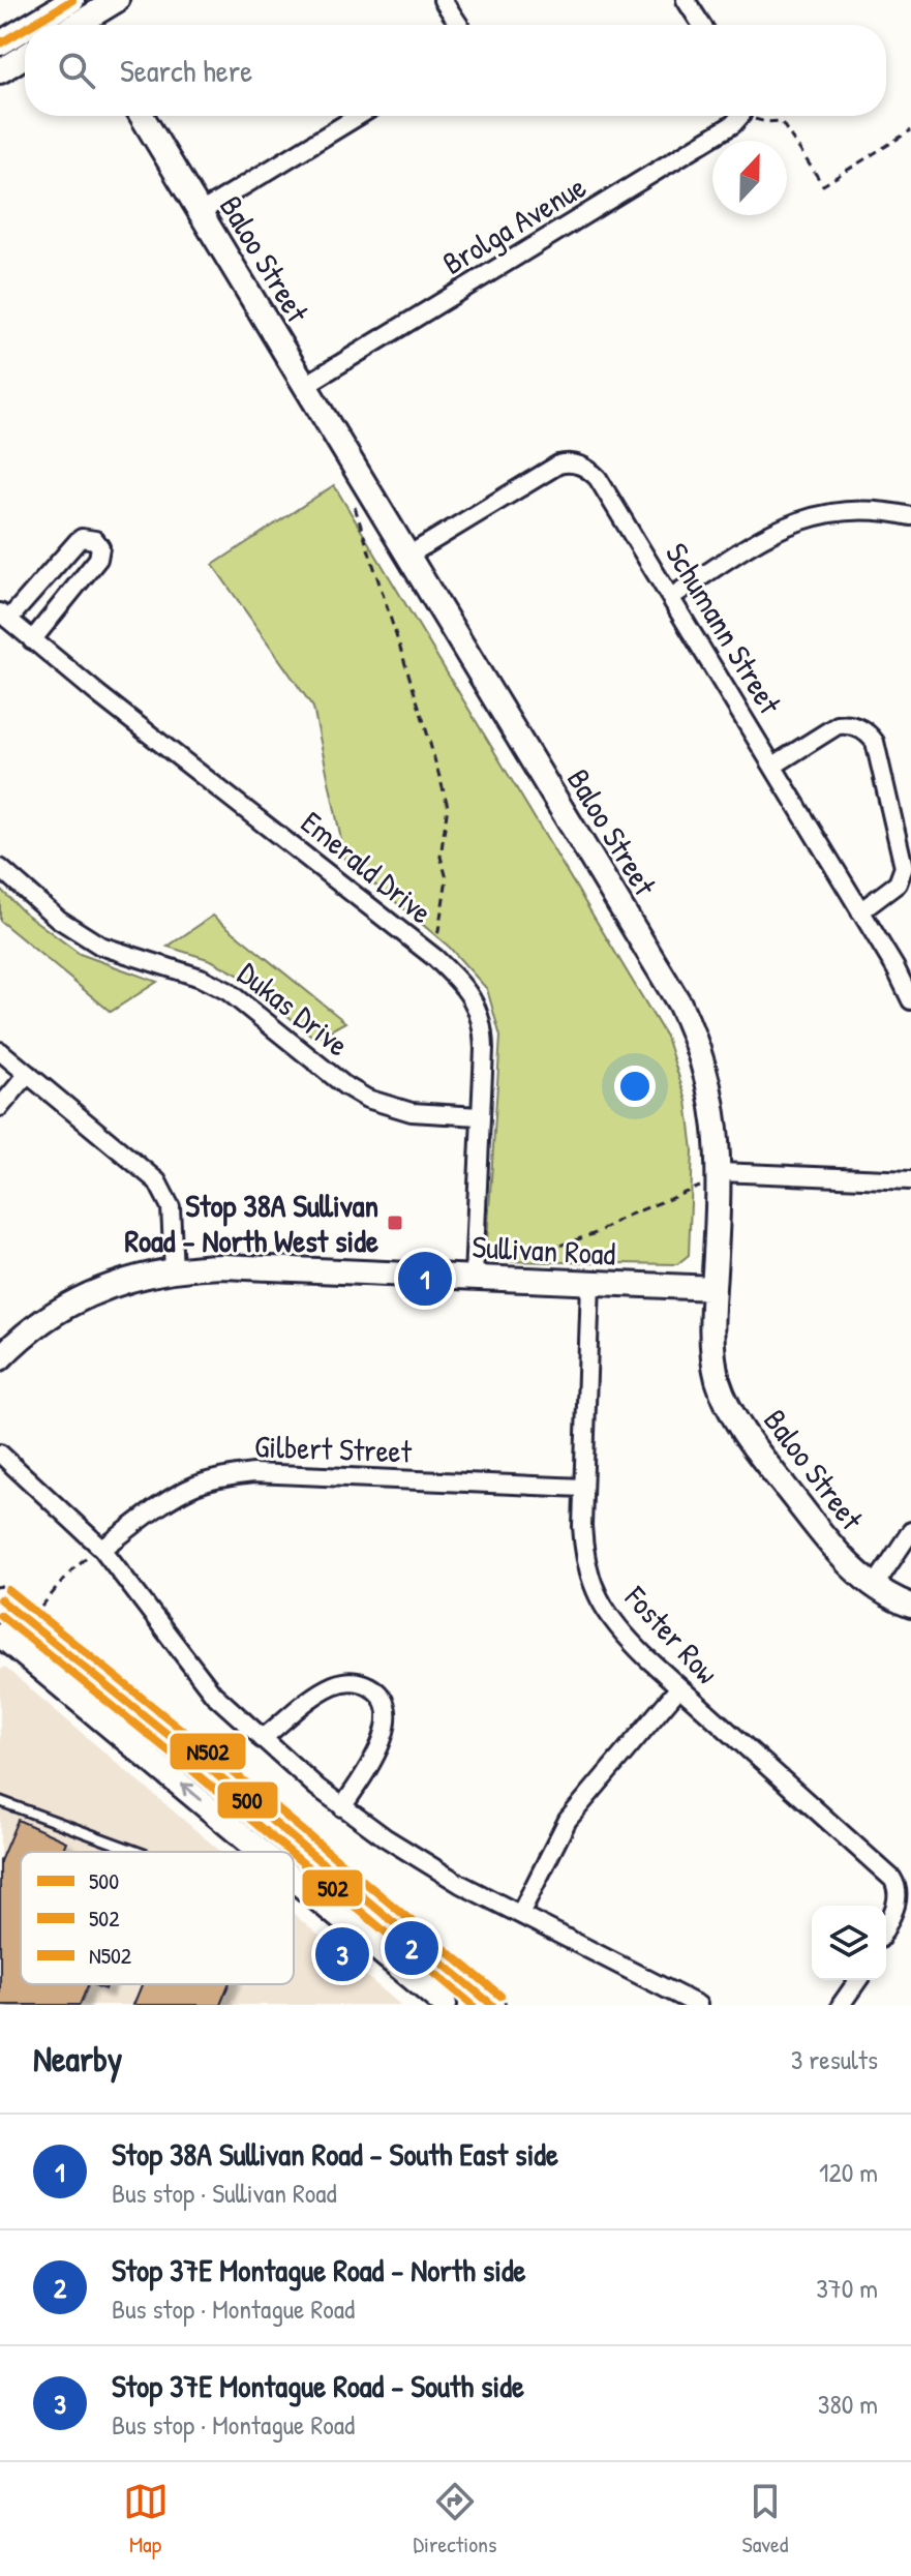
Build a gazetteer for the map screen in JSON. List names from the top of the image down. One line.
{"streets":{"street":["Brolga Avenue","Baloo Street","Schumann Street","Emerald Drive","Dukas Drive","Sullivan Road","Gilbert Street","Foster Row"]},"crossings":[["Brolga Avenue","Baloo Street"],["Baloo Street","Schumann Street"],["Baloo Street","Sullivan Road"],["Emerald Drive","Dukas Drive"],["Emerald Drive","Sullivan Road"],["Sullivan Road","Foster Row"],["Gilbert Street","Foster Row"]],"places":{"transit":["Stop 38A Sullivan Road - North West side"]},"lines":["transit line 500","transit line N502","transit line 502"],"legend":["500","502","N502"],"north":"top","page":{"search":"Search here","pins":["1","2","3"],"heading":["Nearby","3 results"],"list":[{"mark":"1","name":"Stop 38A Sullivan Road - South East side","note":"Bus stop · Sullivan Road","value":"120 m"},{"mark":"2","name":"Stop 37E Montague Road - North side","note":"Bus stop · Montague Road","value":"370 m"},{"mark":"3","name":"Stop 37E Montague Road - South side","note":"Bus stop · Montague Road","value":"380 m"}],"nav":["Map","Directions","Saved"]}}
